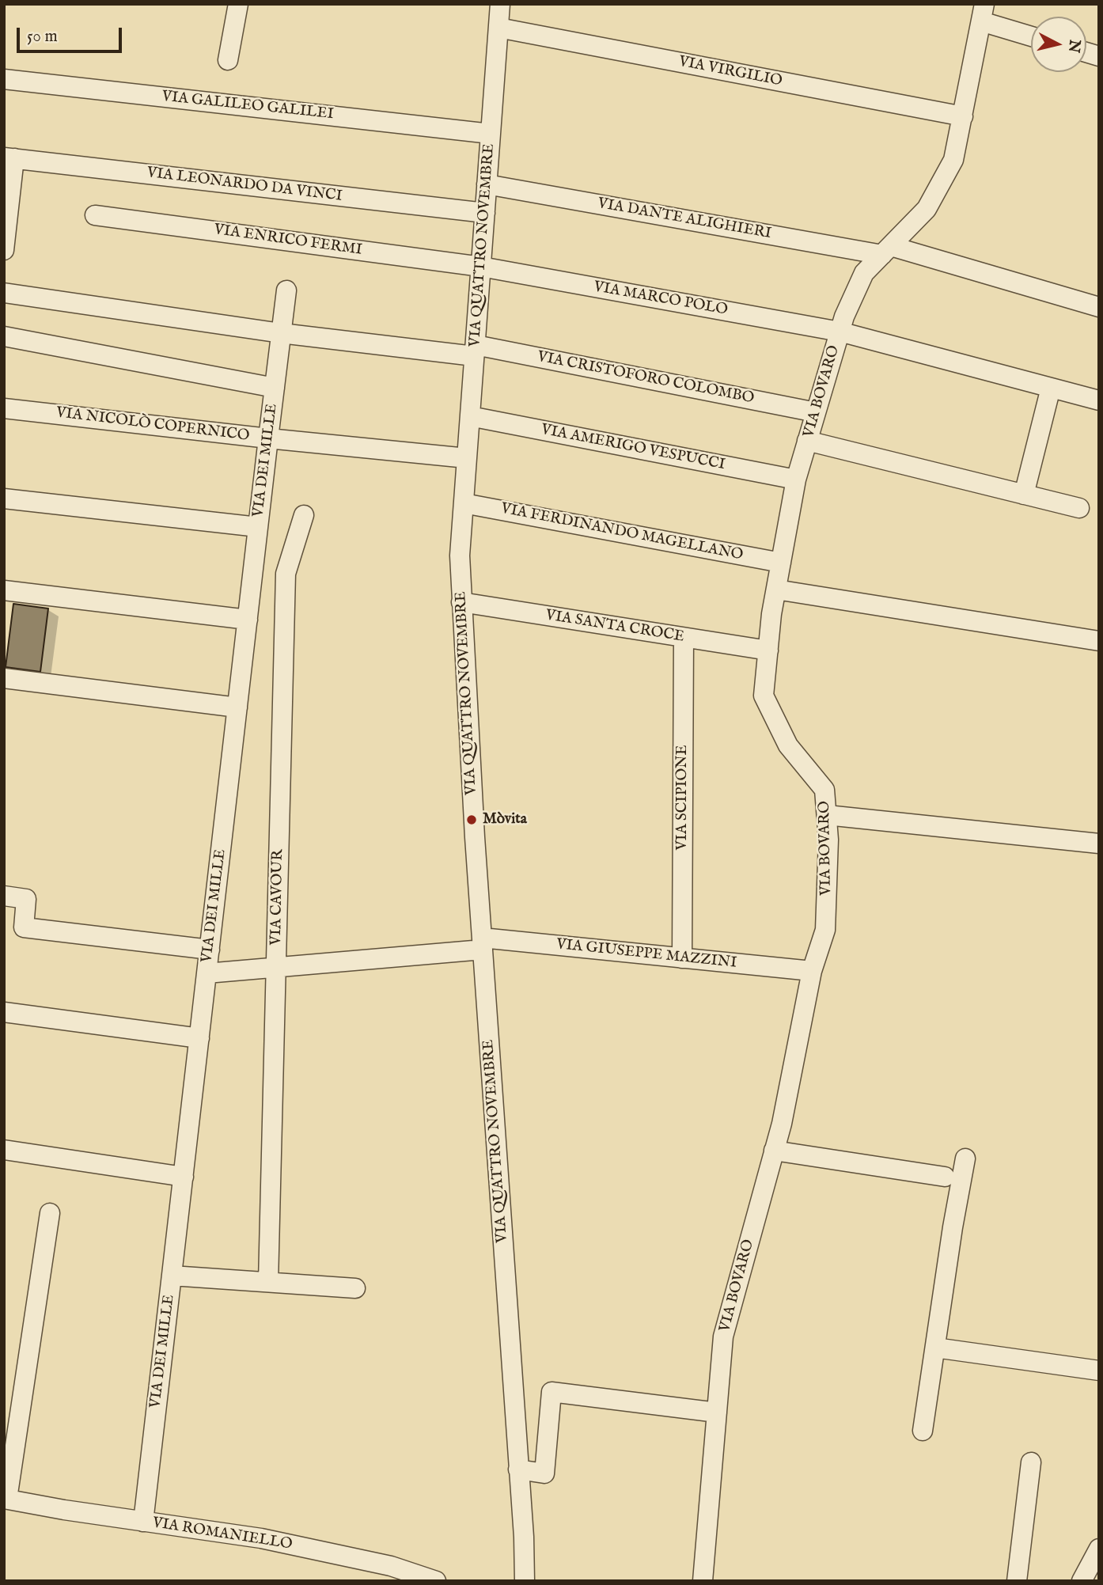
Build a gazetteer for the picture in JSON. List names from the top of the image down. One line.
{"streets":{"street":["VIA VIRGILIO","VIA GALILEO GALILEI","VIA LEONARDO DA VINCI","VIA DANTE ALIGHIERI","VIA ENRICO FERMI","VIA QUATTRO NOVEMBRE","VIA MARCO POLO","VIA CRISTOFORO COLOMBO","VIA BOVARO","VIA NICOLÒ COPERNICO","VIA AMERIGO VESPUCCI","VIA DEI MILLE","VIA FERDINANDO MAGELLANO","VIA SANTA CROCE","VIA SCIPIONE","VIA CAVOUR","VIA GIUSEPPE MAZZINI","VIA ROMANIELLO"]},"crossings":[["VIA VIRGILIO","VIA QUATTRO NOVEMBRE"],["VIA VIRGILIO","VIA BOVARO"],["VIA GALILEO GALILEI","VIA QUATTRO NOVEMBRE"],["VIA LEONARDO DA VINCI","VIA QUATTRO NOVEMBRE"],["VIA DANTE ALIGHIERI","VIA QUATTRO NOVEMBRE"],["VIA DANTE ALIGHIERI","VIA BOVARO"],["VIA ENRICO FERMI","VIA QUATTRO NOVEMBRE"],["VIA ENRICO FERMI","VIA MARCO POLO"],["VIA QUATTRO NOVEMBRE","VIA MARCO POLO"],["VIA QUATTRO NOVEMBRE","VIA CRISTOFORO COLOMBO"],["VIA QUATTRO NOVEMBRE","VIA NICOLÒ COPERNICO"],["VIA QUATTRO NOVEMBRE","VIA AMERIGO VESPUCCI"],["VIA QUATTRO NOVEMBRE","VIA FERDINANDO MAGELLANO"],["VIA QUATTRO NOVEMBRE","VIA SANTA CROCE"],["VIA QUATTRO NOVEMBRE","VIA GIUSEPPE MAZZINI"],["VIA MARCO POLO","VIA BOVARO"],["VIA CRISTOFORO COLOMBO","VIA BOVARO"],["VIA CRISTOFORO COLOMBO","VIA DEI MILLE"],["VIA BOVARO","VIA AMERIGO VESPUCCI"],["VIA BOVARO","VIA FERDINANDO MAGELLANO"],["VIA BOVARO","VIA SANTA CROCE"],["VIA BOVARO","VIA GIUSEPPE MAZZINI"],["VIA NICOLÒ COPERNICO","VIA DEI MILLE"],["VIA DEI MILLE","VIA GIUSEPPE MAZZINI"],["VIA DEI MILLE","VIA ROMANIELLO"],["VIA SANTA CROCE","VIA SCIPIONE"],["VIA SCIPIONE","VIA GIUSEPPE MAZZINI"],["VIA CAVOUR","VIA GIUSEPPE MAZZINI"]],"places":["Mòvita"],"scale_bar":"50 m","north":"right"}
